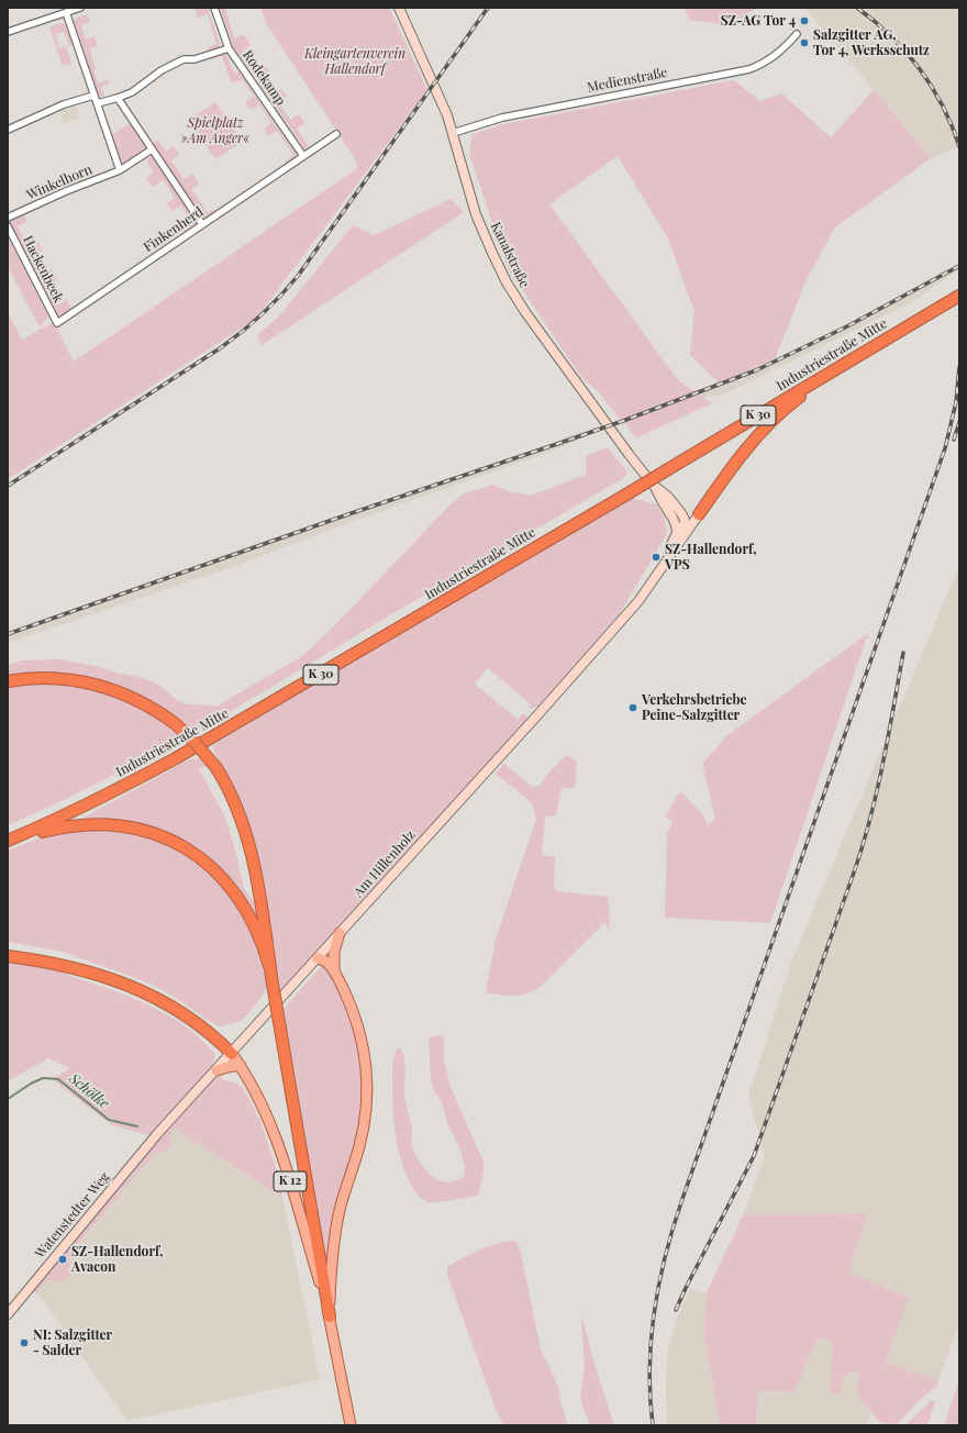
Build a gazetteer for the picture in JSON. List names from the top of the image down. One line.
{"streets":{"highway":["Industriestraße Mitte","K 30"],"main road":["K 12"],"street":["Rodekamp","Medienstraße","Winkelhorn","Finkenherd","Kanalstraße","Hackenbeek","Am Hillenholz","Watenstedter Weg"]},"crossings":[["Rodekamp","Finkenherd"],["Medienstraße","Kanalstraße"],["Finkenherd","Hackenbeek"],["Kanalstraße","Am Hillenholz"],["Am Hillenholz","K 12"],["Am Hillenholz","Watenstedter Weg"]],"water":["Schölke"],"parks":["Kleingartenverein Hallendorf","Spielplatz »Am Anger«"],"places":["SZ-AG Tor 4","Salzgitter AG, Tor 4, Werksschutz","SZ-Hallendorf, VPS","Verkehrsbetriebe Peine-Salzgitter","SZ-Hallendorf, Avacon","NI: Salzgitter - Salder"]}
